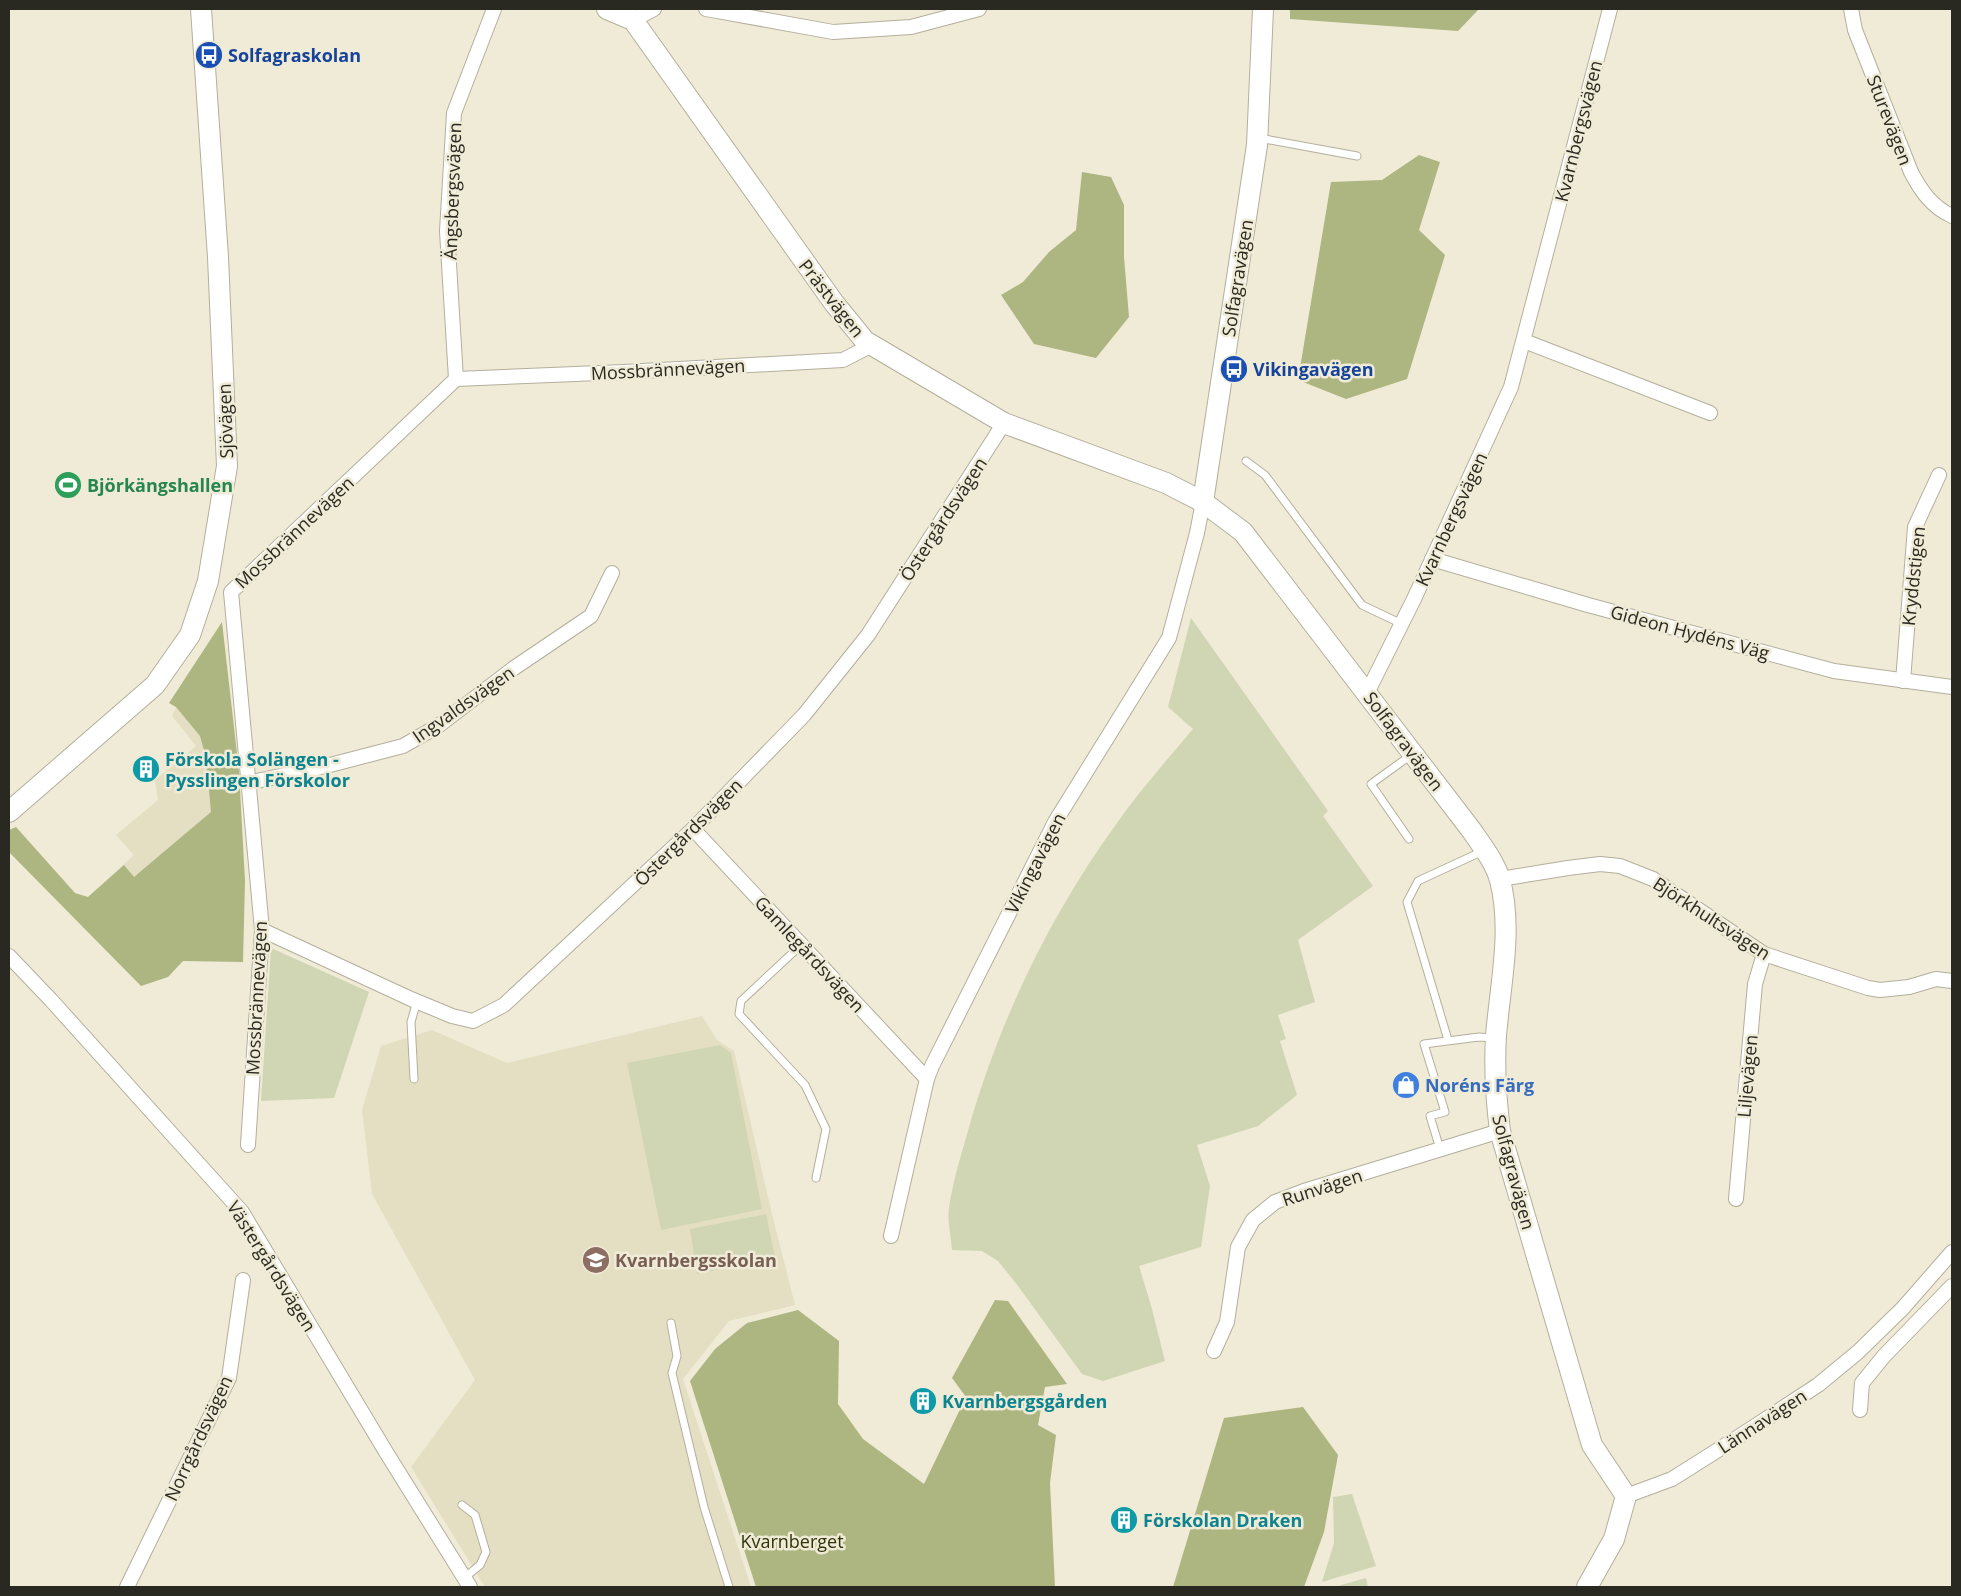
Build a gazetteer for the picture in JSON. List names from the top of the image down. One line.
{"streets":{"street":["Sturevägen","Kvarnbergsvägen","Ängsbergsvägen","Solfagravägen","Prästvägen","Mossbrännevägen","Sjövägen","Östergårdsvägen","Kryddstigen","Gideon Hydéns Väg","Ingvaldsvägen","Vikingavägen","Björkhultsvägen","Gamlegårdsvägen","Liljevägen","Runvägen","Västergårdsvägen","Lännavägen","Norrgårdsvägen"]},"crossings":[["Kvarnbergsvägen","Solfagravägen"],["Kvarnbergsvägen","Gideon Hydéns Väg"],["Ängsbergsvägen","Mossbrännevägen"],["Solfagravägen","Prästvägen"],["Solfagravägen","Vikingavägen"],["Solfagravägen","Björkhultsvägen"],["Solfagravägen","Runvägen"],["Solfagravägen","Lännavägen"],["Prästvägen","Mossbrännevägen"],["Prästvägen","Östergårdsvägen"],["Prästvägen","Vikingavägen"],["Mossbrännevägen","Östergårdsvägen"],["Mossbrännevägen","Ingvaldsvägen"],["Östergårdsvägen","Gamlegårdsvägen"],["Kryddstigen","Gideon Hydéns Väg"],["Vikingavägen","Gamlegårdsvägen"],["Björkhultsvägen","Liljevägen"]],"parks":["Kvarnberget"],"places":{"bus stop":["Solfagraskolan","Vikingavägen"],"sports":["Björkängshallen"],"building":["Förskola Solängen - Pysslingen Förskolor","Kvarnbergsgården","Förskolan Draken"],"shop":["Noréns Färg"],"school or university":["Kvarnbergsskolan"]}}
